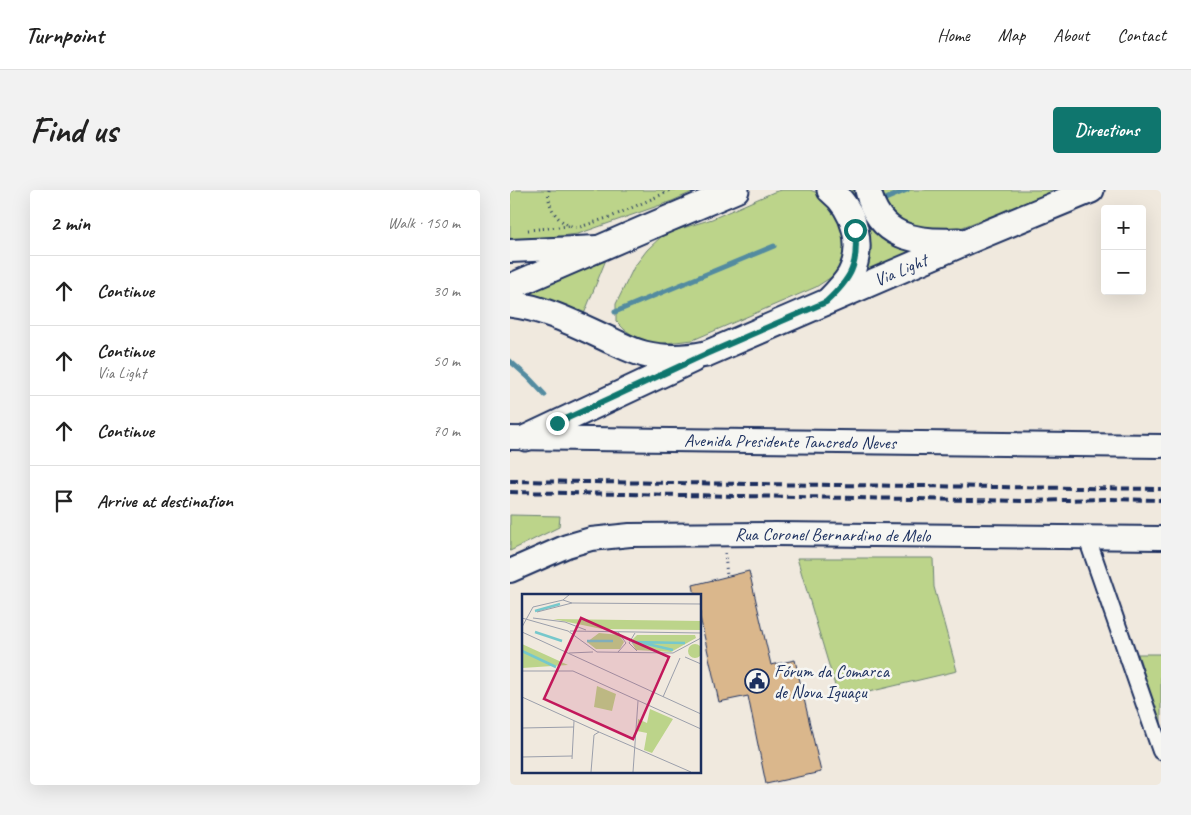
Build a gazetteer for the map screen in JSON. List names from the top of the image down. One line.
{"streets":{"main road":["Via Light","Avenida Presidente Tancredo Neves","Rua Coronel Bernardino de Melo"]},"places":{"public building":["Fórum da Comarca de Nova Iguaçu"]},"page":{"header":"Turnpoint","nav":["Home","Map","About","Contact"],"buttons":"Directions","title":"Find us","heading":["2 min","Walk · 150 m"],"map_buttons":["+","−"],"list":[["Continue","30 m"],["Continue","Via Light","50 m"],["Continue","70 m"],"Arrive at destination"]}}
